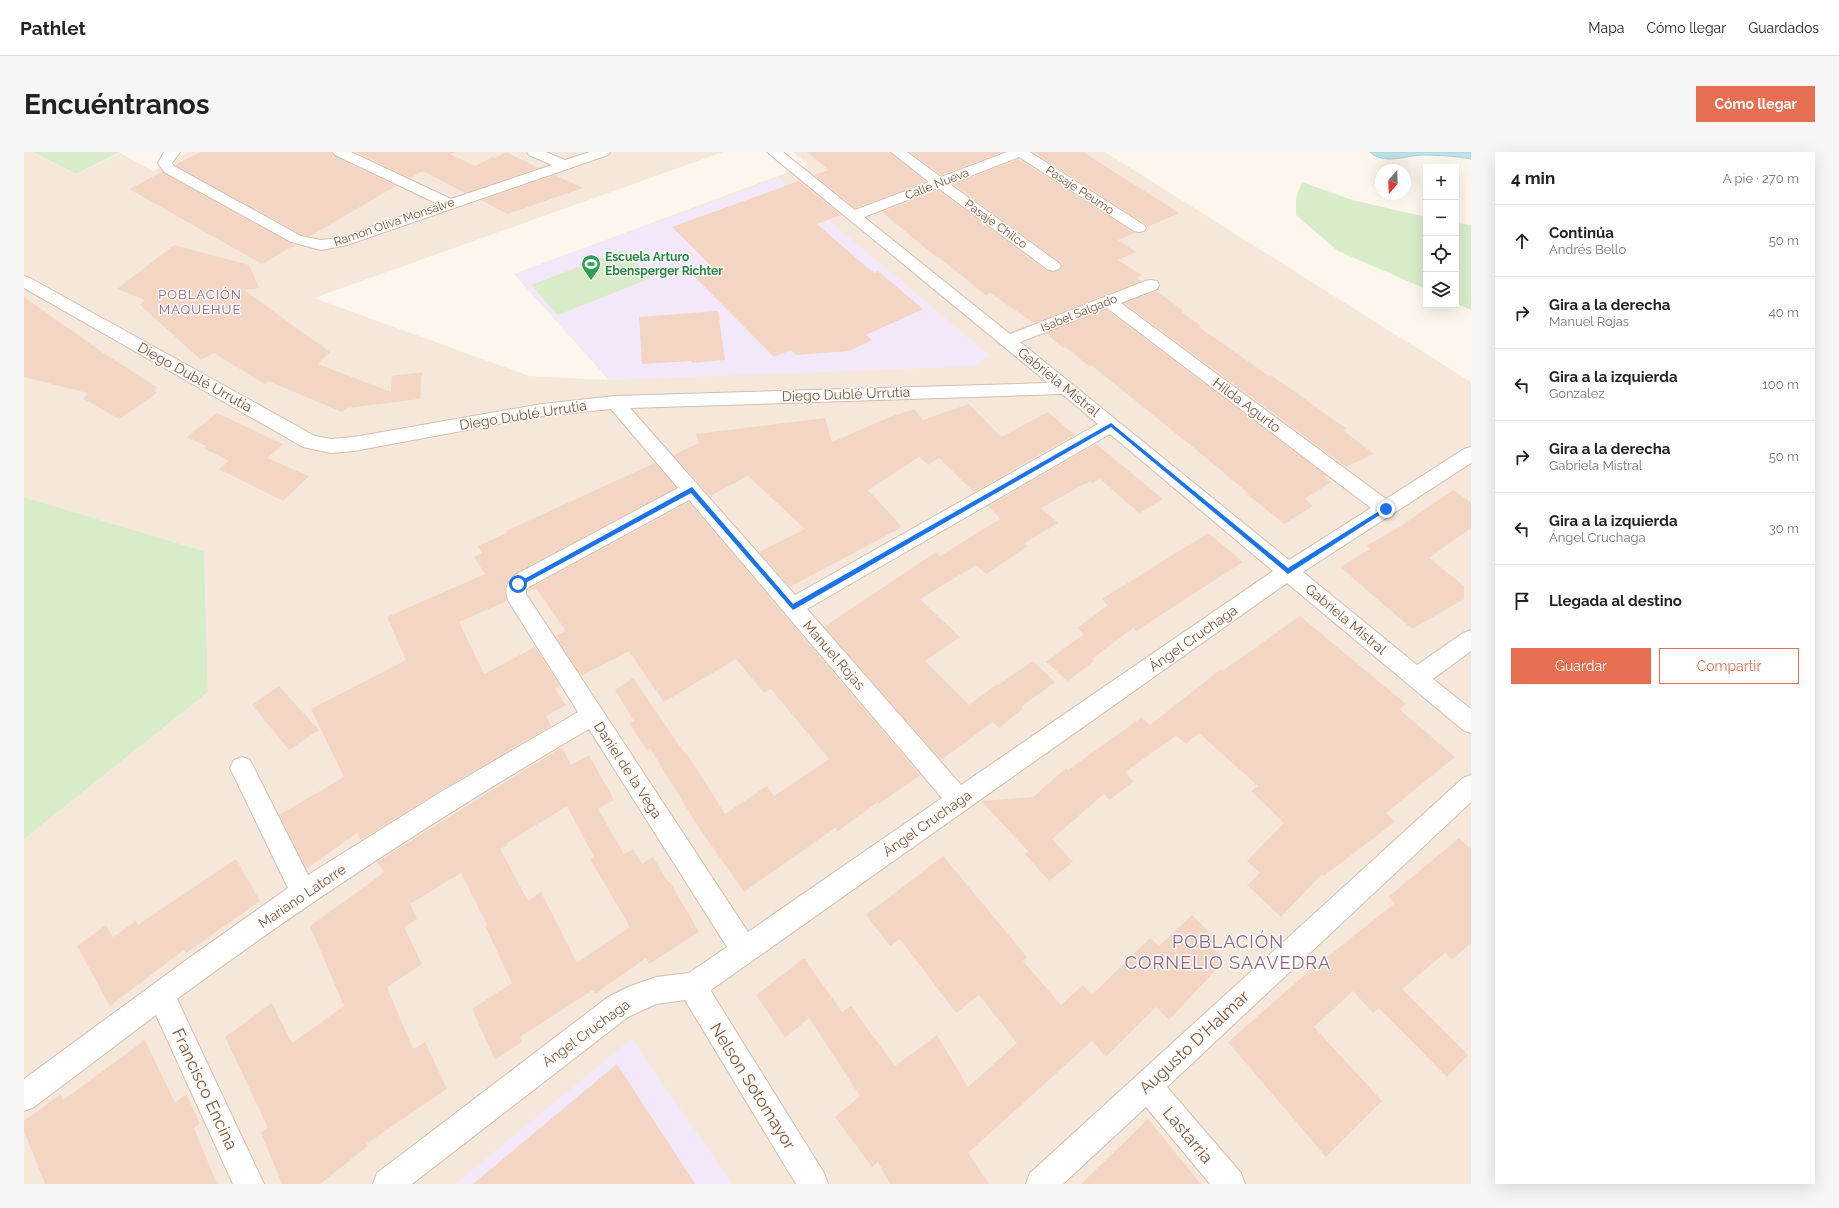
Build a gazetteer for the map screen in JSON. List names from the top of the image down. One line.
{"streets":{"street":["Calle Nueva","Pasaje Peumo","Ramon Oliva Monsalve","Pasaje Chilco","Isabel Salgado","Diego Dublé Urrutia","Gabriela Mistral","Hilda Agurto","Ángel Cruchaga","Manuel Rojas","Daniel de la Vega","Mariano Latorre","Augusto D'Halmar","Nelson Sotomayor","Francisco Encina","Lastarria"]},"crossings":[["Calle Nueva","Pasaje Peumo"],["Calle Nueva","Pasaje Chilco"],["Calle Nueva","Gabriela Mistral"],["Isabel Salgado","Gabriela Mistral"],["Isabel Salgado","Hilda Agurto"],["Diego Dublé Urrutia","Gabriela Mistral"],["Diego Dublé Urrutia","Manuel Rojas"],["Gabriela Mistral","Ángel Cruchaga"],["Hilda Agurto","Ángel Cruchaga"],["Ángel Cruchaga","Manuel Rojas"],["Ángel Cruchaga","Daniel de la Vega"],["Ángel Cruchaga","Nelson Sotomayor"],["Manuel Rojas","Daniel de la Vega"],["Daniel de la Vega","Mariano Latorre"],["Mariano Latorre","Francisco Encina"],["Augusto D'Halmar","Lastarria"]],"districts":["POBLACIÓN MAQUEHUE","POBLACIÓN CORNELIO SAAVEDRA"],"places":{"sports":["Escuela Arturo Ebensperger Richter"]},"north":"bottom","page":{"header":"Pathlet","nav":["Mapa","Cómo llegar","Guardados"],"buttons":["Cómo llegar",["Guardar","Compartir"]],"title":"Encuéntranos","heading":["4 min","A pie · 270 m"],"map_buttons":["+","−"],"list":[["Continúa","Andrés Bello","50 m"],["Gira a la derecha","Manuel Rojas","40 m"],["Gira a la izquierda","Gonzalez","100 m"],["Gira a la derecha","Gabriela Mistral","50 m"],["Gira a la izquierda","Ángel Cruchaga","30 m"],"Llegada al destino"]}}
